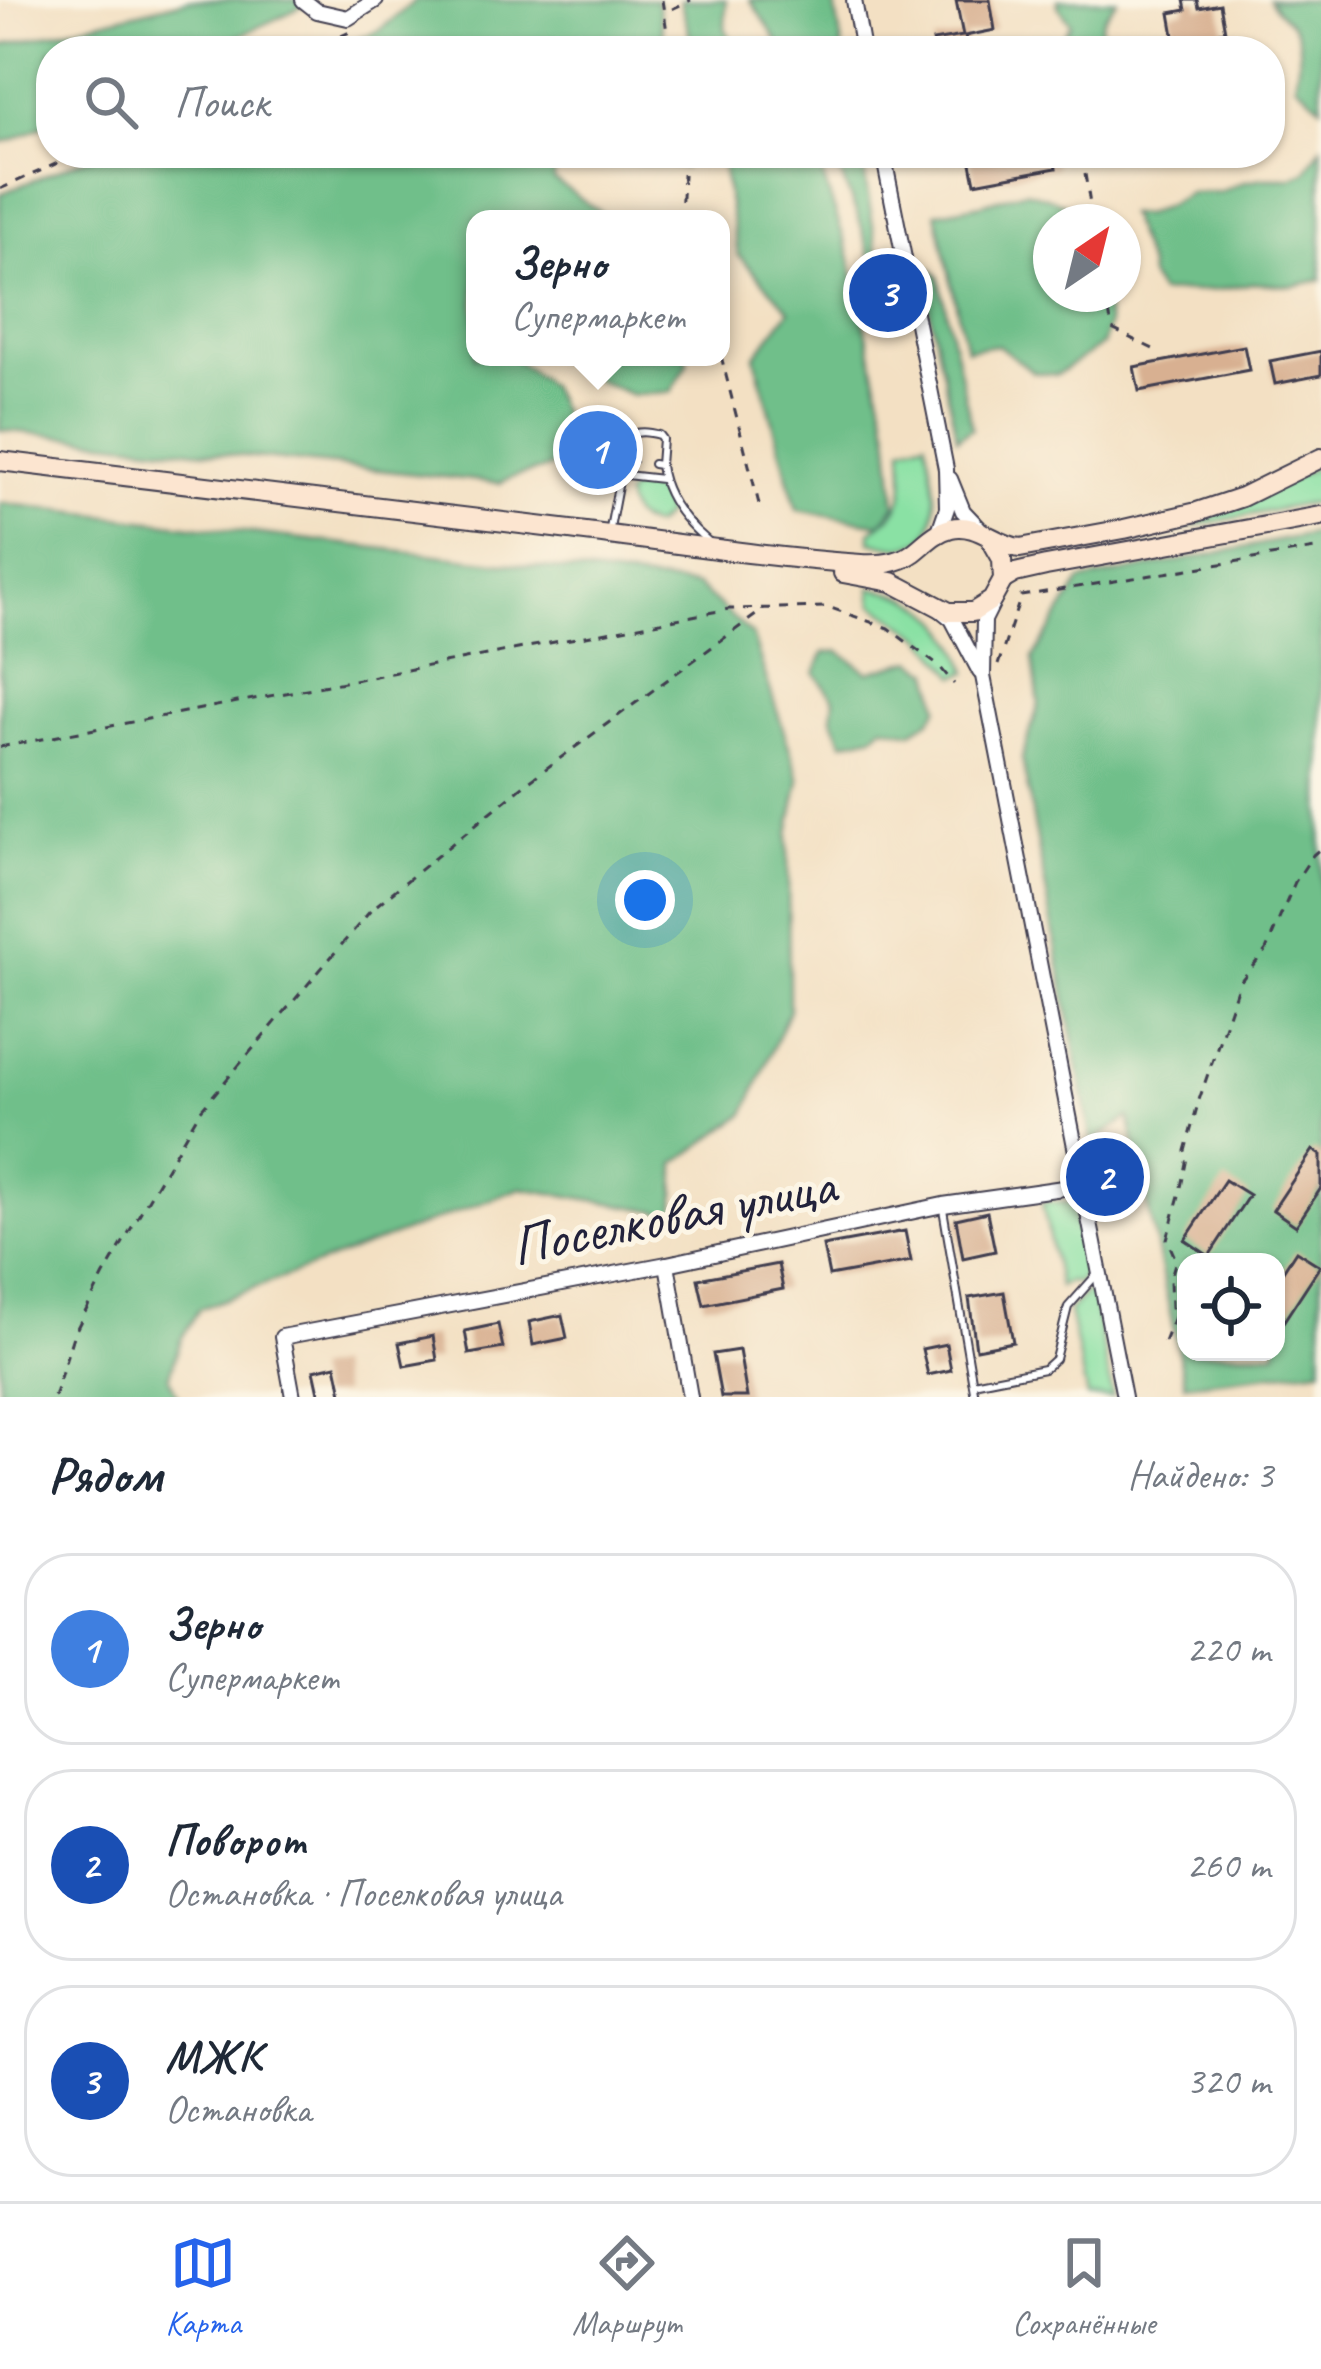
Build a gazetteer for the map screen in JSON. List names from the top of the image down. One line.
{"streets":{"street":["Поселковая улица"]},"north":"top right","page":{"search":"Поиск","popup":["Зерно","Супермаркет"],"pins":["3","1","2"],"heading":["Рядом","Найдено: 3"],"list":[{"mark":"1","name":"Зерно","note":"Супермаркет","value":"220 m"},{"mark":"2","name":"Поворот","note":"Остановка · Поселковая улица","value":"260 m"},{"mark":"3","name":"МЖК","note":"Остановка","value":"320 m"}],"nav":["Карта","Маршрут","Сохранённые"]}}
